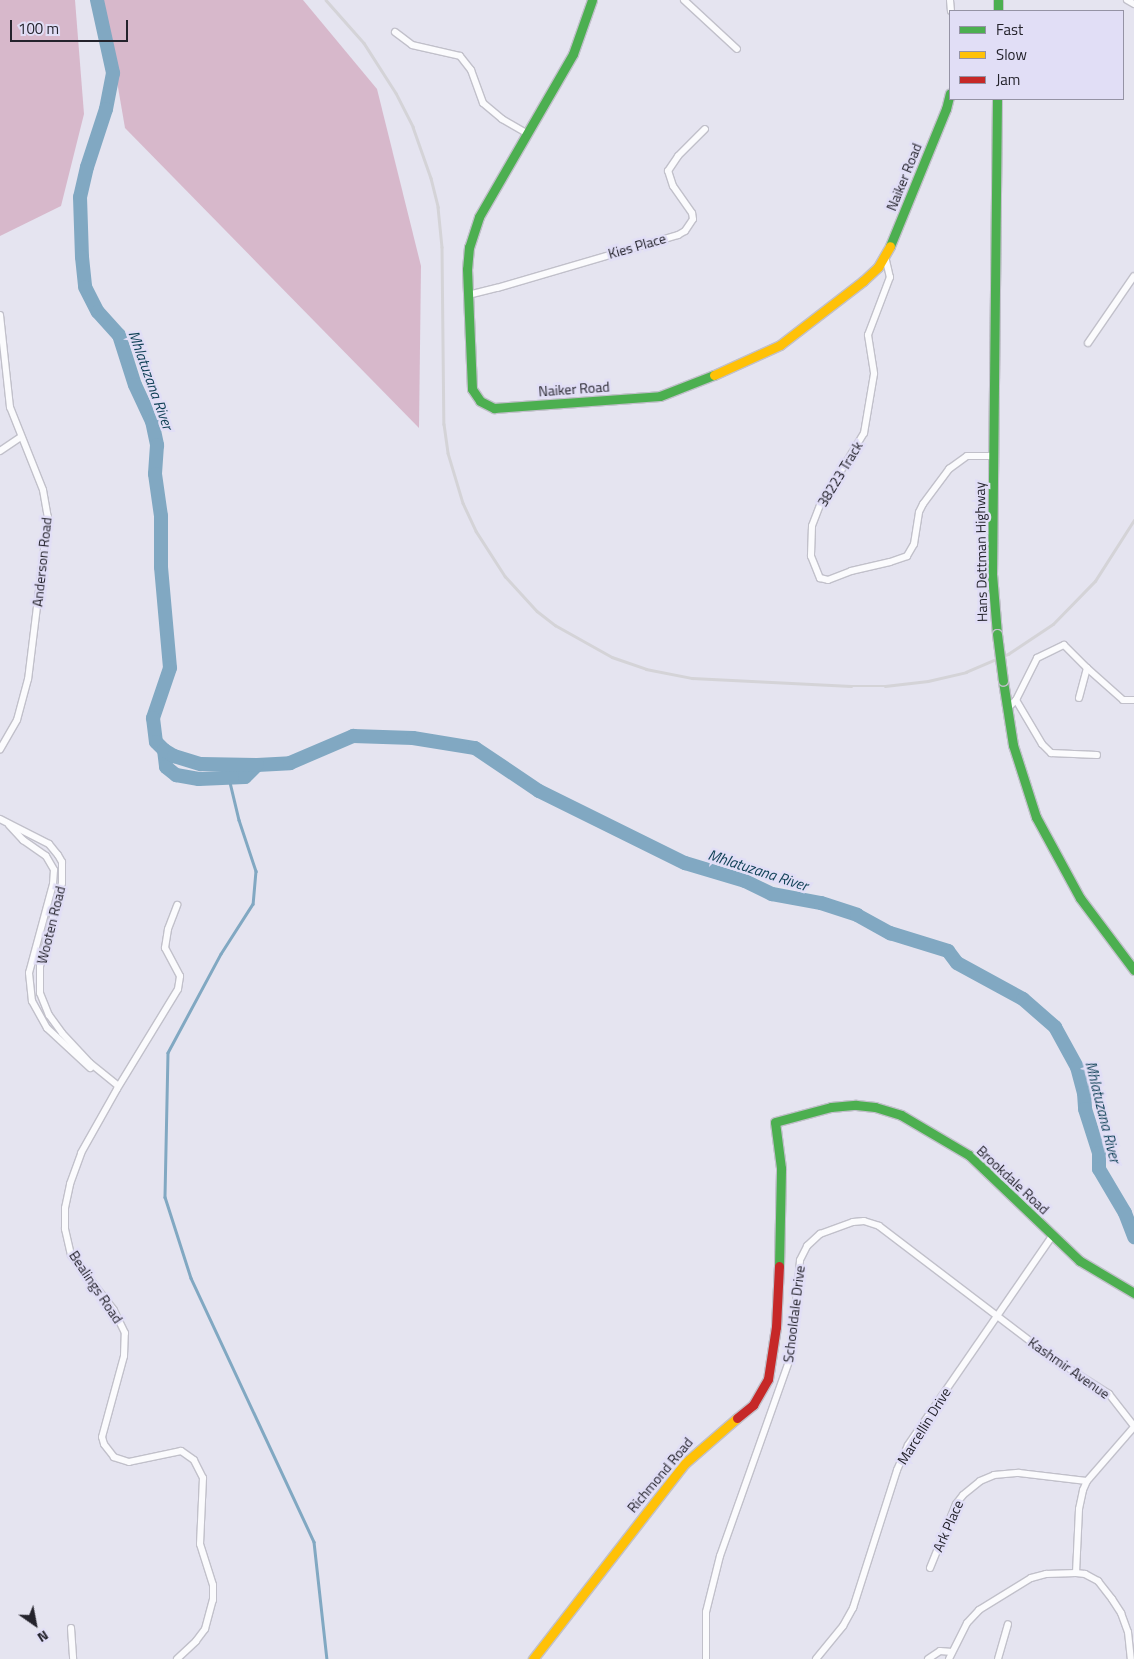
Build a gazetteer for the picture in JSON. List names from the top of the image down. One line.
{"streets":{"street":["Naiker Road","Kies Place","38223 Track","Hans Dettman Highway","Anderson Road","Wooten Road","Brookdale Road","Bealings Road","Schooldale Drive","Kashmir Avenue","Marcellin Drive","Richmond Road","Ark Place"]},"crossings":[["Naiker Road","Kies Place"],["Naiker Road","38223 Track"],["38223 Track","Hans Dettman Highway"],["Wooten Road","Bealings Road"],["Brookdale Road","Marcellin Drive"],["Brookdale Road","Richmond Road"],["Schooldale Drive","Kashmir Avenue"],["Schooldale Drive","Marcellin Drive"],["Kashmir Avenue","Marcellin Drive"]],"water":["Mhlatuzana River"],"legend":["Fast","Slow","Jam"],"scale_bar":"100 m","north":"bottom right"}
